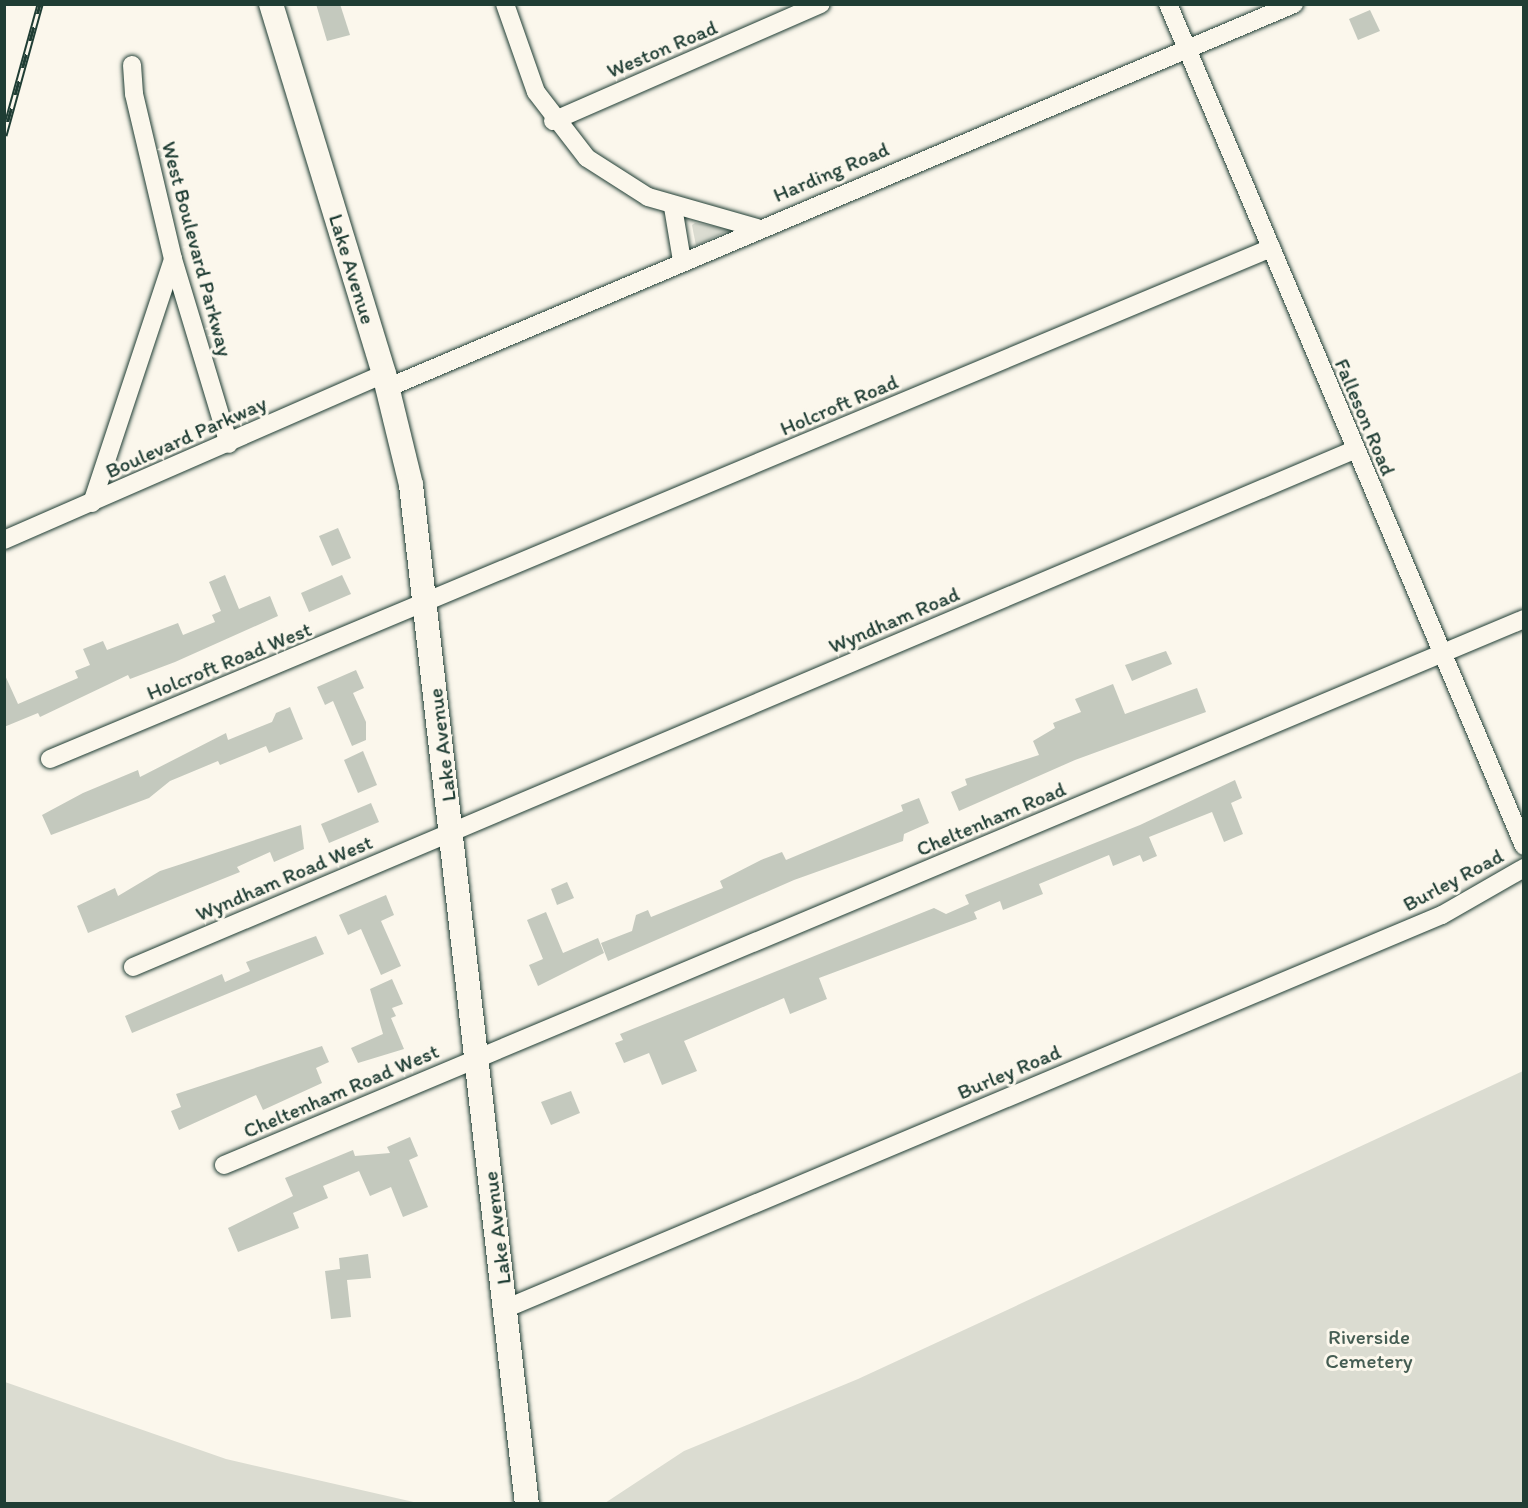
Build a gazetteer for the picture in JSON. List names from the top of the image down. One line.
{"streets":{"main road":["Lake Avenue"],"street":["Weston Road","Harding Road","West Boulevard Parkway","Holcroft Road","Falleson Road","Boulevard Parkway","Wyndham Road","Holcroft Road West","Cheltenham Road","Wyndham Road West","Burley Road","Cheltenham Road West"]},"crossings":[["Harding Road","Lake Avenue"],["Harding Road","Falleson Road"],["Harding Road","Boulevard Parkway"],["West Boulevard Parkway","Boulevard Parkway"],["Lake Avenue","Holcroft Road"],["Lake Avenue","Boulevard Parkway"],["Lake Avenue","Wyndham Road"],["Lake Avenue","Holcroft Road West"],["Lake Avenue","Cheltenham Road"],["Lake Avenue","Wyndham Road West"],["Lake Avenue","Burley Road"],["Lake Avenue","Cheltenham Road West"],["Holcroft Road","Falleson Road"],["Holcroft Road","Holcroft Road West"],["Falleson Road","Wyndham Road"],["Falleson Road","Cheltenham Road"],["Wyndham Road","Wyndham Road West"],["Cheltenham Road","Cheltenham Road West"]],"parks":["Riverside Cemetery"]}
